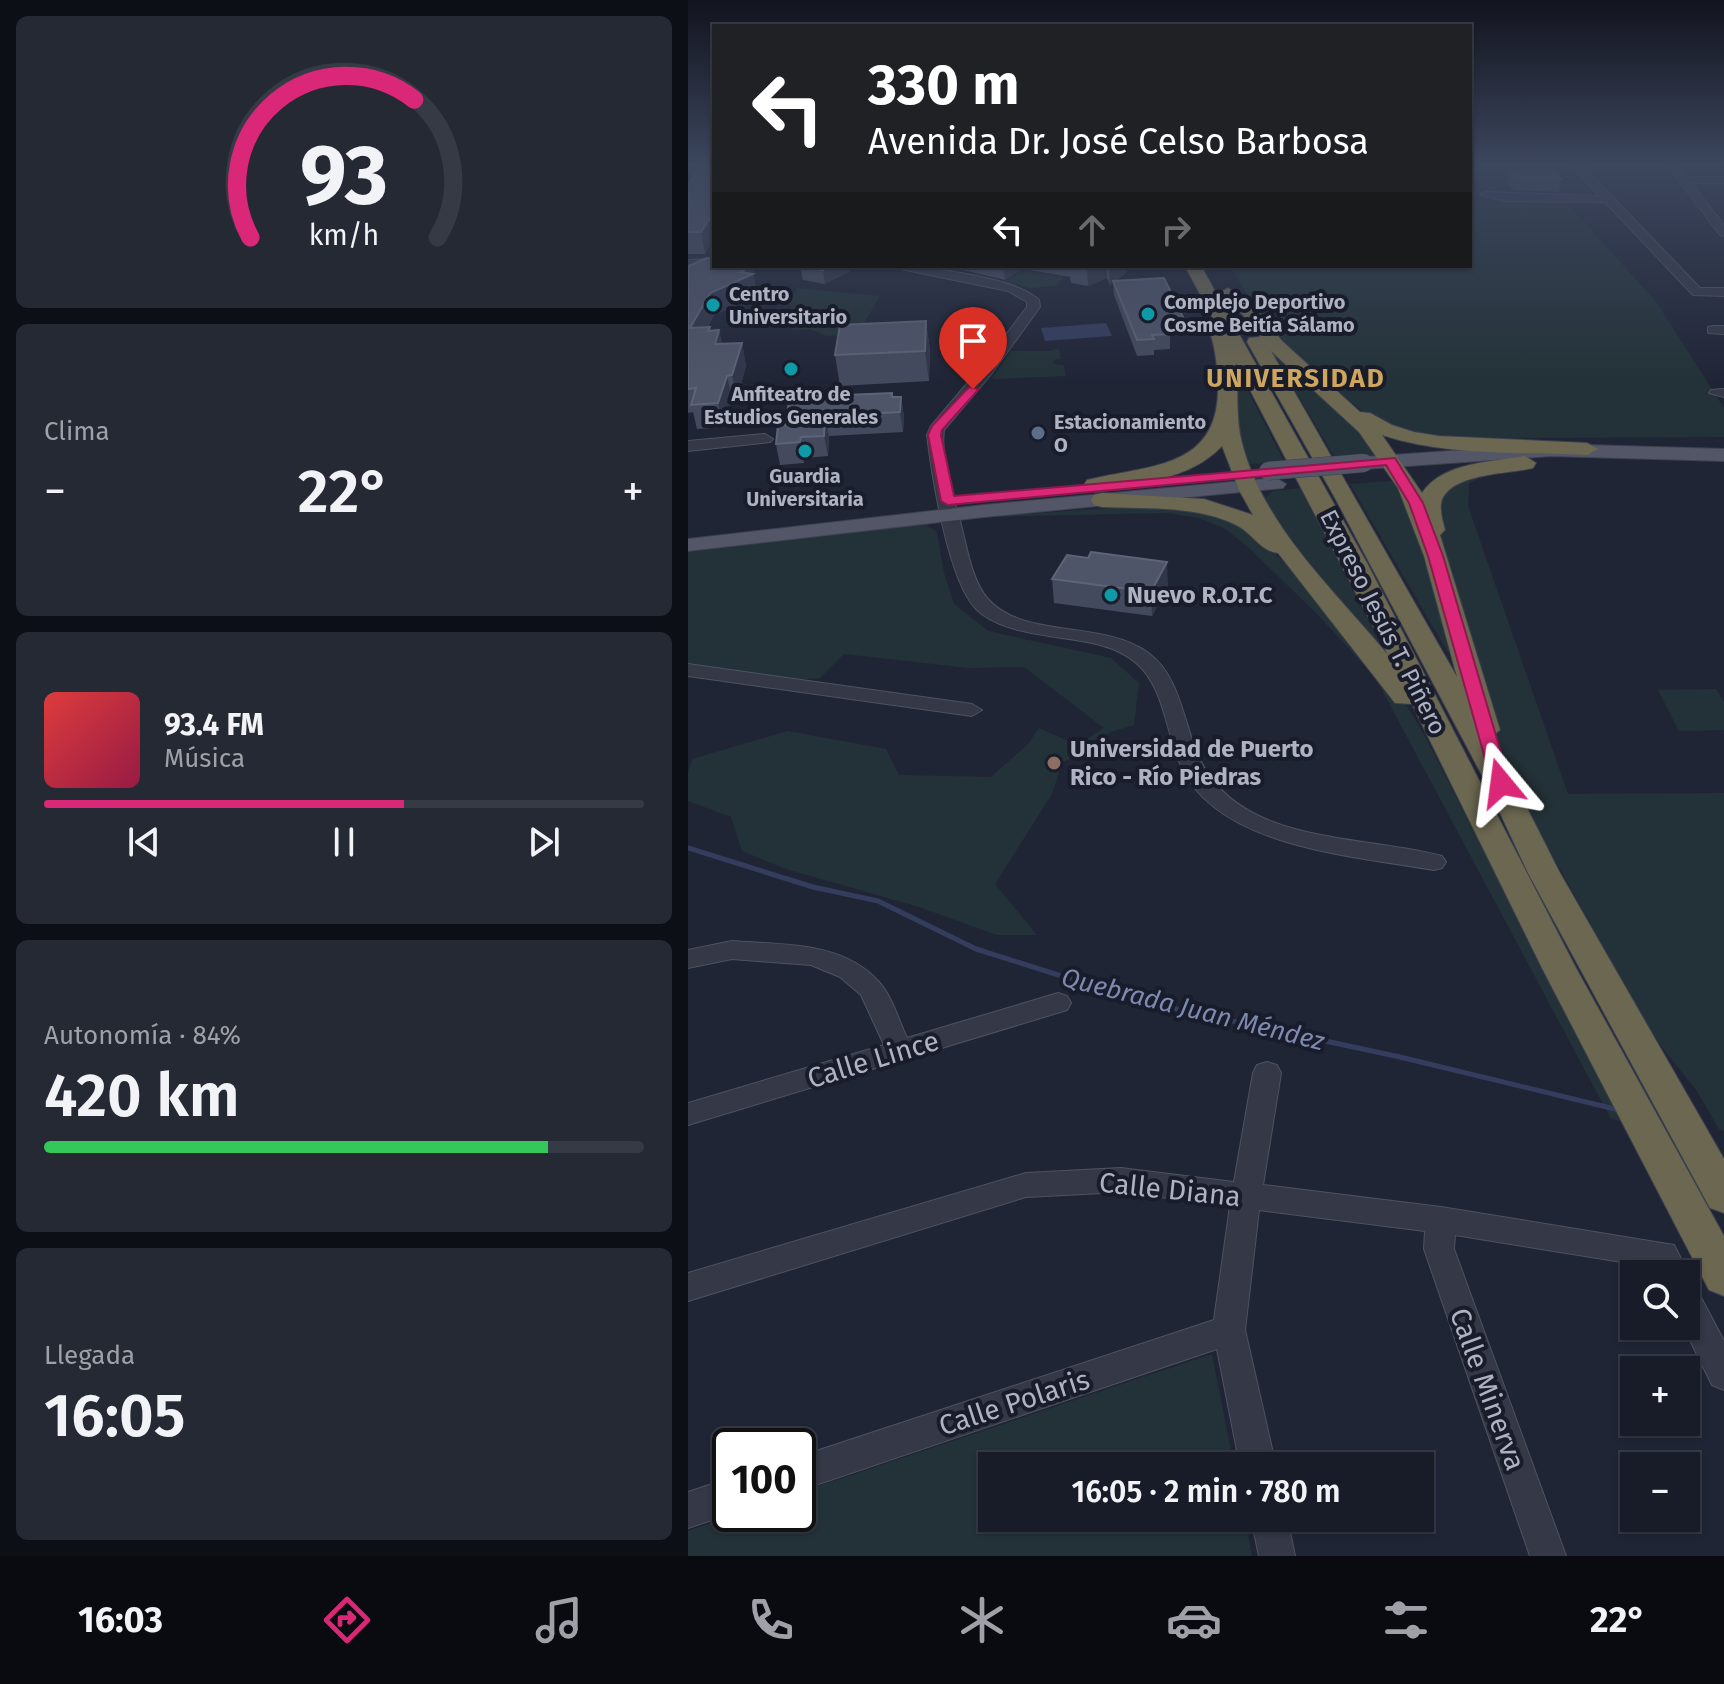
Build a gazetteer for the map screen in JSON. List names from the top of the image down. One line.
{"streets":{"highway":["Expreso Jesús T. Piñero"],"street":["Calle Lince","Calle Diana","Calle Minerva","Calle Polaris"]},"crossings":[["Calle Diana","Calle Minerva"]],"districts":["UNIVERSIDAD"],"water":["Quebrada Juan Méndez"],"places":["Centro Universitario","Complejo Deportivo Cosme Beitía Sálamo","Anfiteatro de Estudios Generales","Estacionamiento O","Guardia Universitaria","Nuevo R.O.T.C","Universidad de Puerto Rico - Río Piedras"],"page":{"turn":["330 m","Avenida Dr. José Celso Barbosa"],"tile":["Clima",["Autonomía · 84%","420 km"],["Llegada","16:05"]],"heat":["−","22°","+"],"song":["93.4 FM","Música"],"map_buttons":["+","−"],"limit":"100","trip":"16:05 · 2 min · 780 m","tabs":["16:03","22°"],"gauge":["93","km/h"]}}
